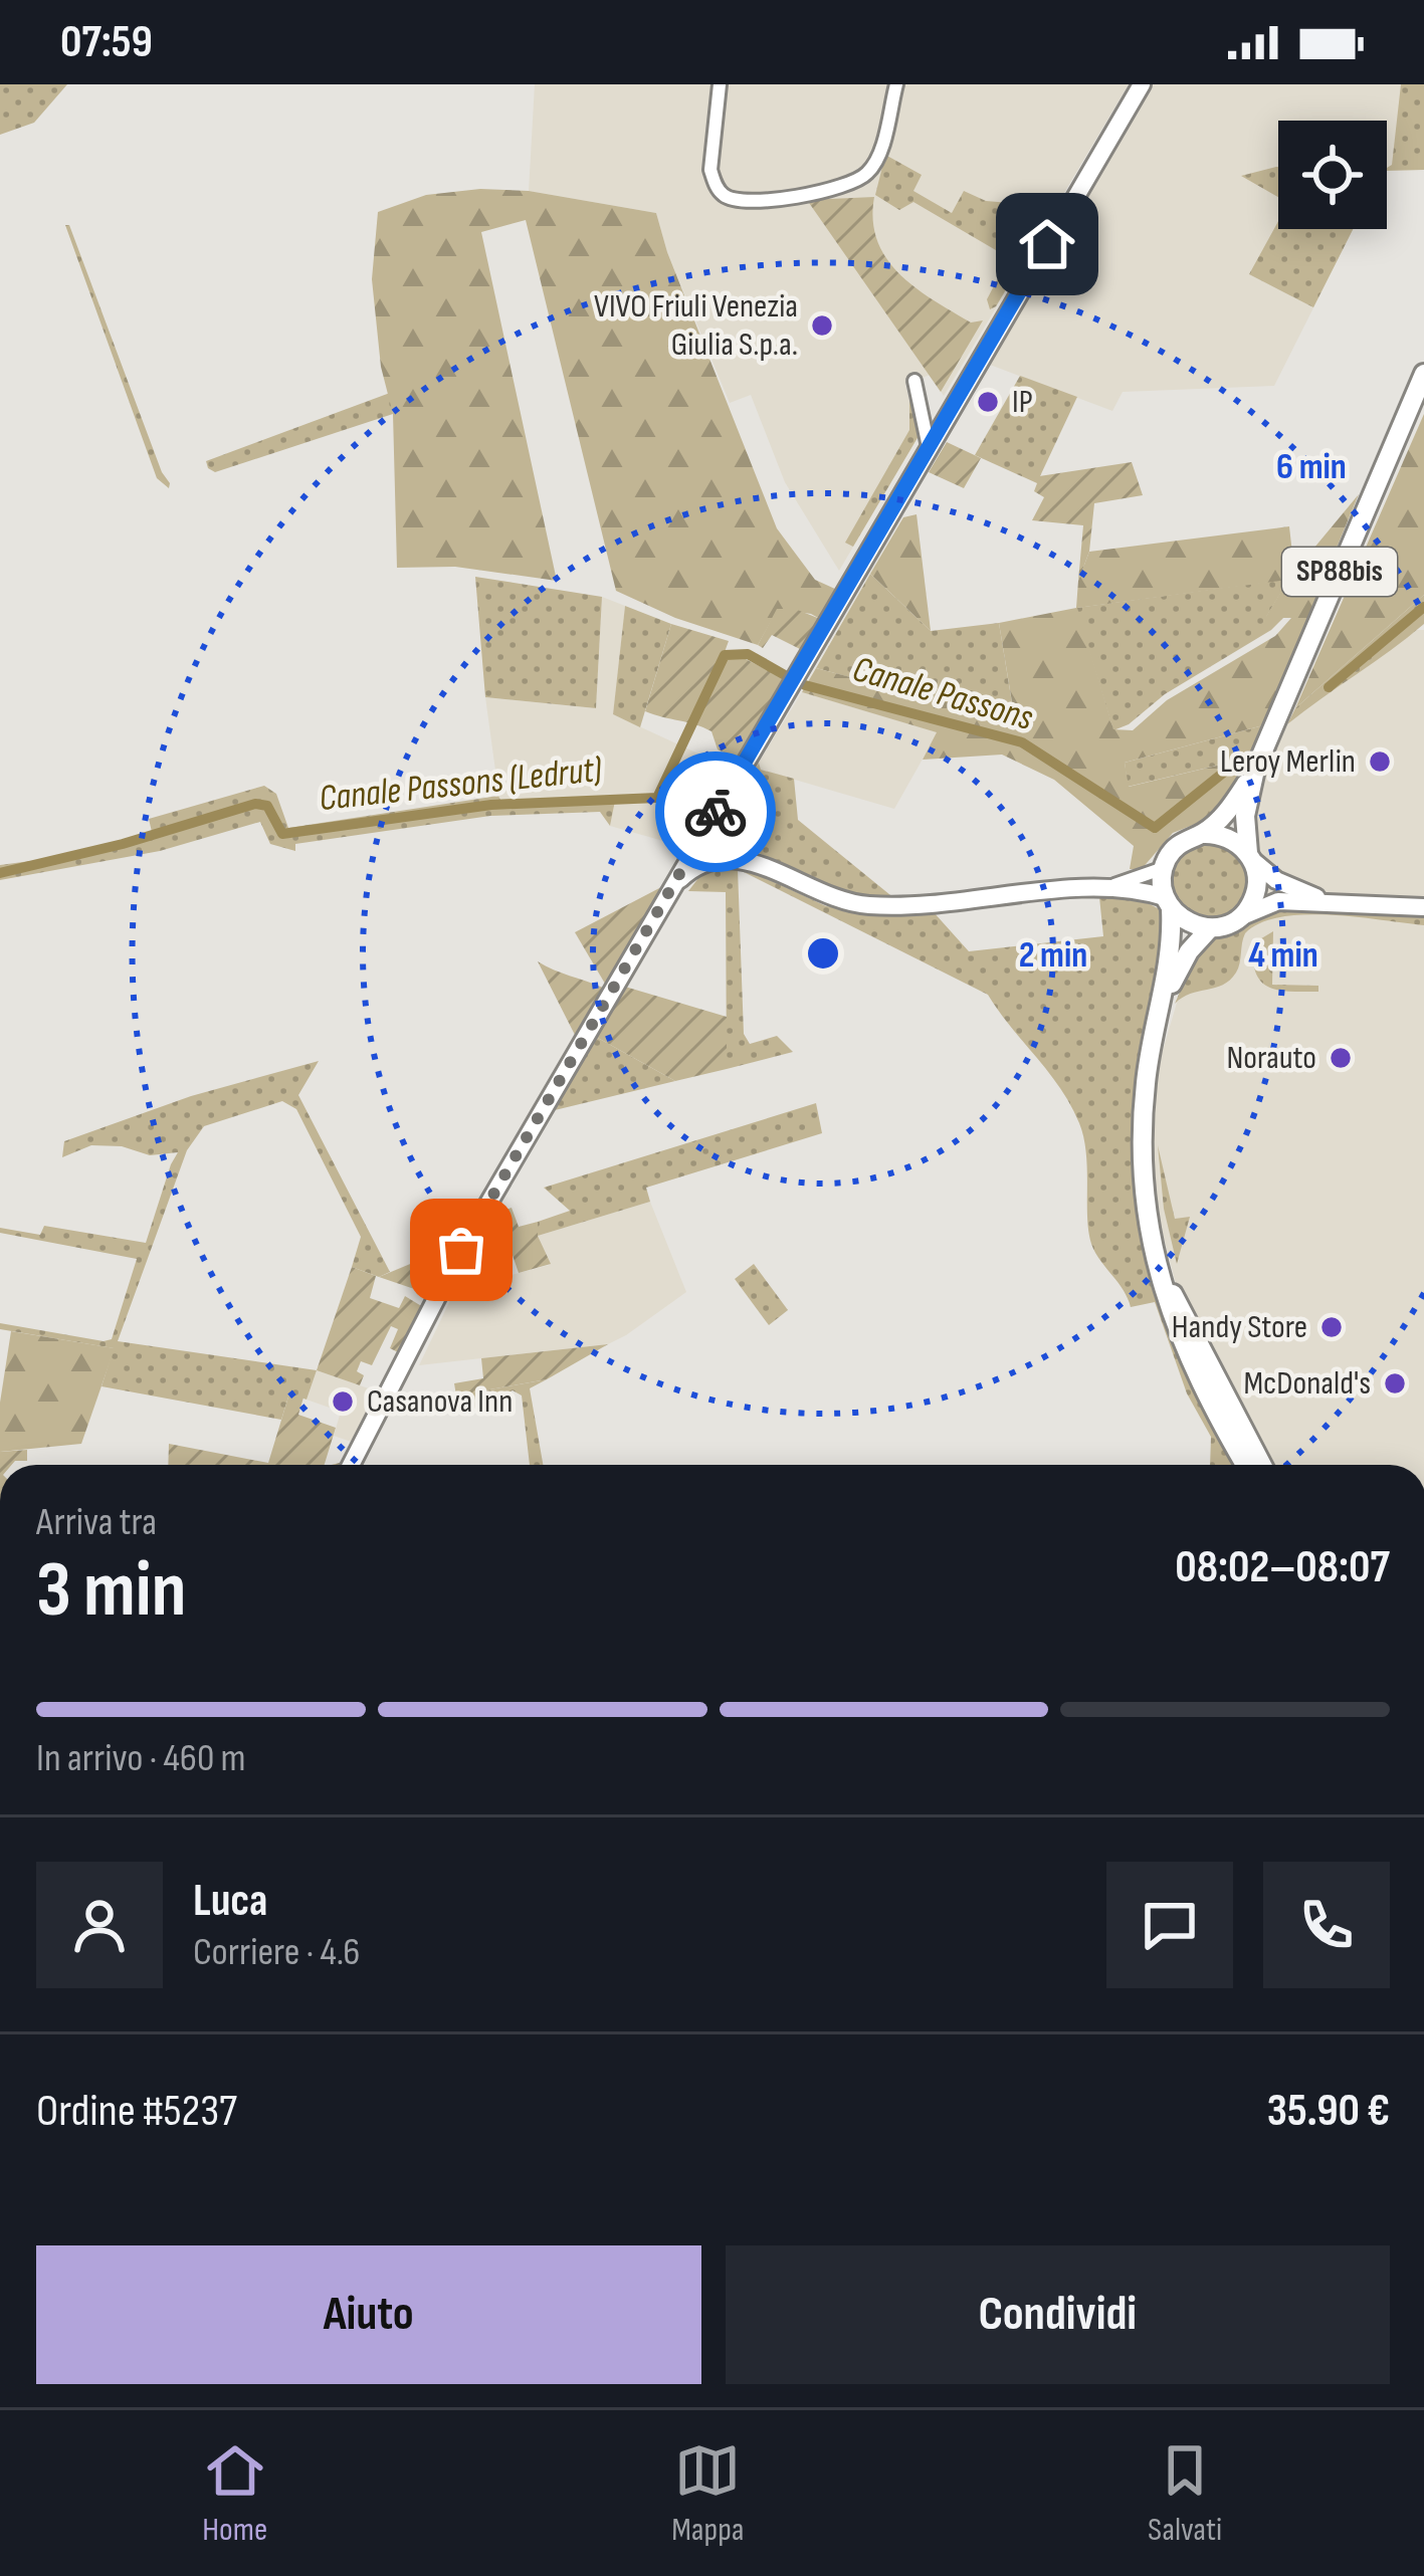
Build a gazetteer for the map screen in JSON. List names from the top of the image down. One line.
{"streets":{"main road":["SP88bis"]},"water":["Canale Passons","Canale Passons (Ledrut)"],"places":["VIVO Friuli Venezia Giulia S.p.a.","IP","Leroy Merlin","Norauto","Handy Store","McDonald's","Casanova Inn"],"page":{"status":"07:59","heading":["3 min","Arriva tra","08:02–08:07"],"panel":["Luca","Corriere · 4.6","Ordine #5237","35.90 €"],"bar":"In arrivo · 460 m","buttons":["Aiuto","Condividi"],"tabs":["Home","Mappa","Salvati"]},"rings":["6 min","2 min","4 min"]}
